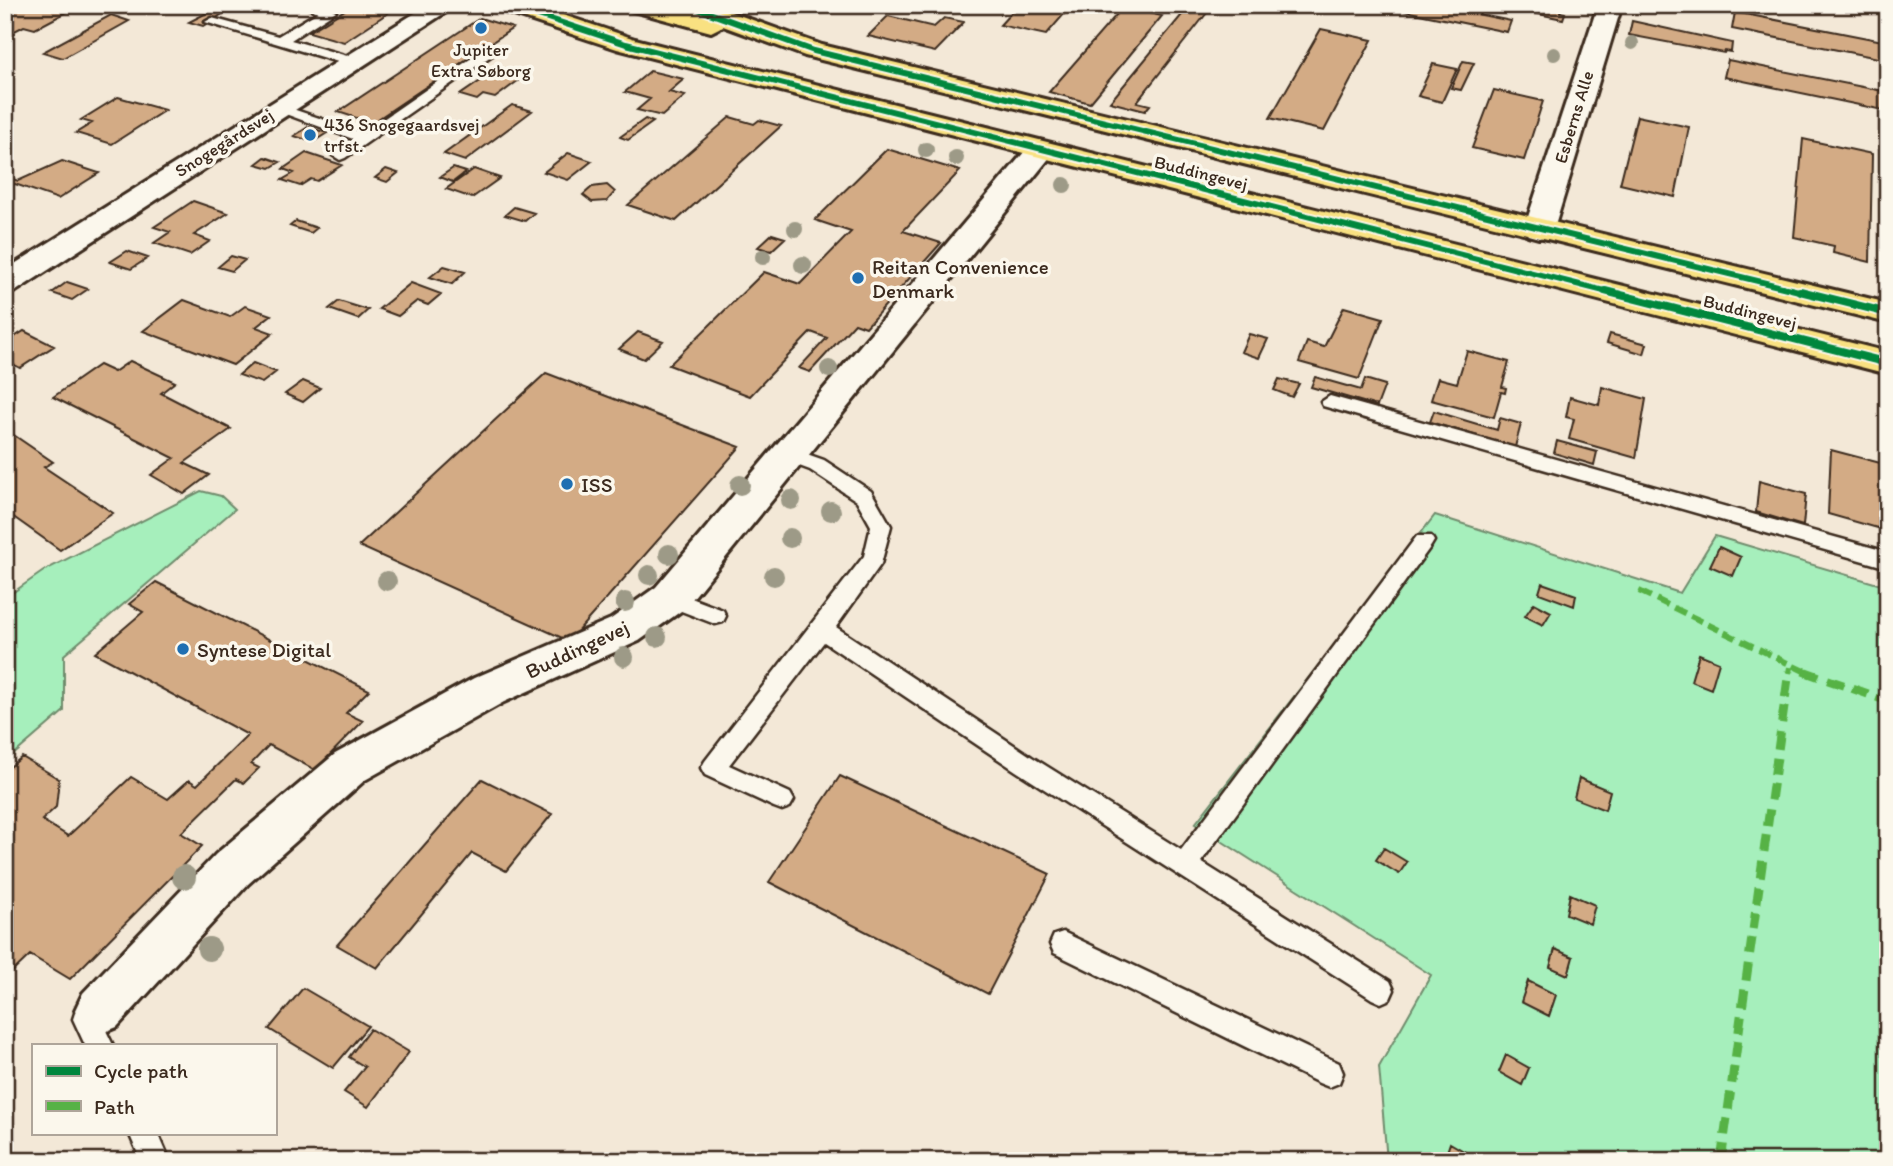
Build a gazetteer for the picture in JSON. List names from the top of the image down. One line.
{"streets":{"main road":["Buddingevej"],"street":["Esberns Alle","Snogegårdsvej"]},"crossings":[["Esberns Alle","Buddingevej"]],"places":["Jupiter Extra Søborg","436 Snogegaardsvej trfst.","Reitan Convenience Denmark","ISS","Syntese Digital"],"legend":["Cycle path","Path"]}
